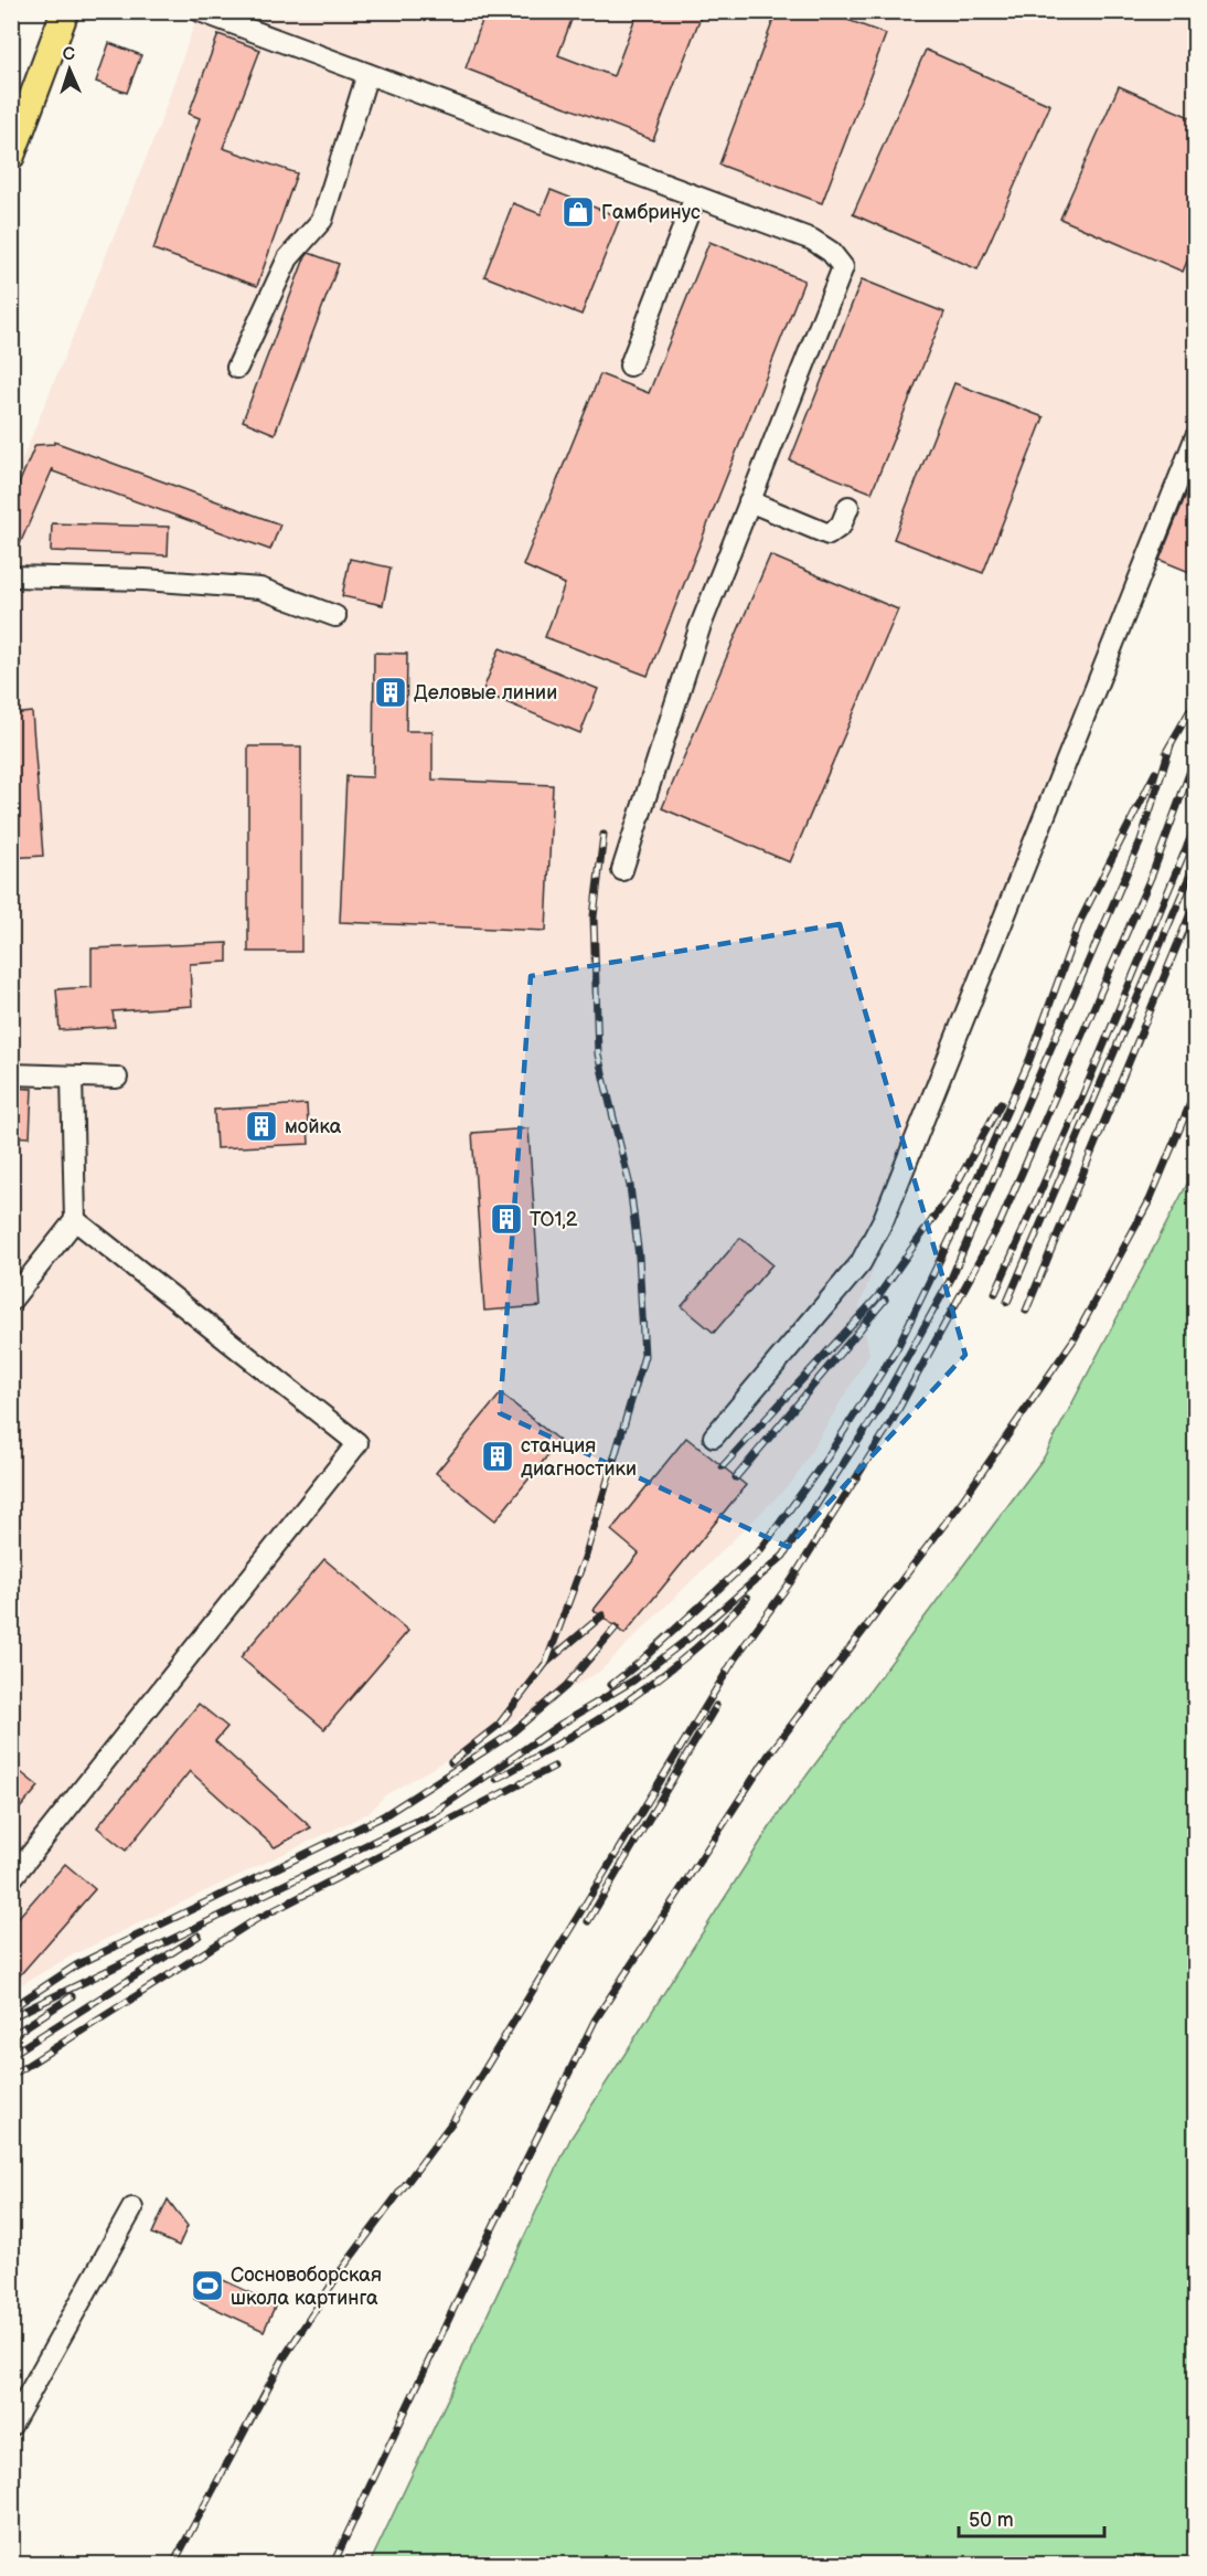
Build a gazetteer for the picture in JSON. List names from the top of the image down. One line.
{"places":{"shop":["Гамбринус"],"building":["Деловые линии","мойка","ТО1,2","станция диагностики"],"sports":["Сосновоборская школа картинга"]},"scale_bar":"50 m","north":"top"}
